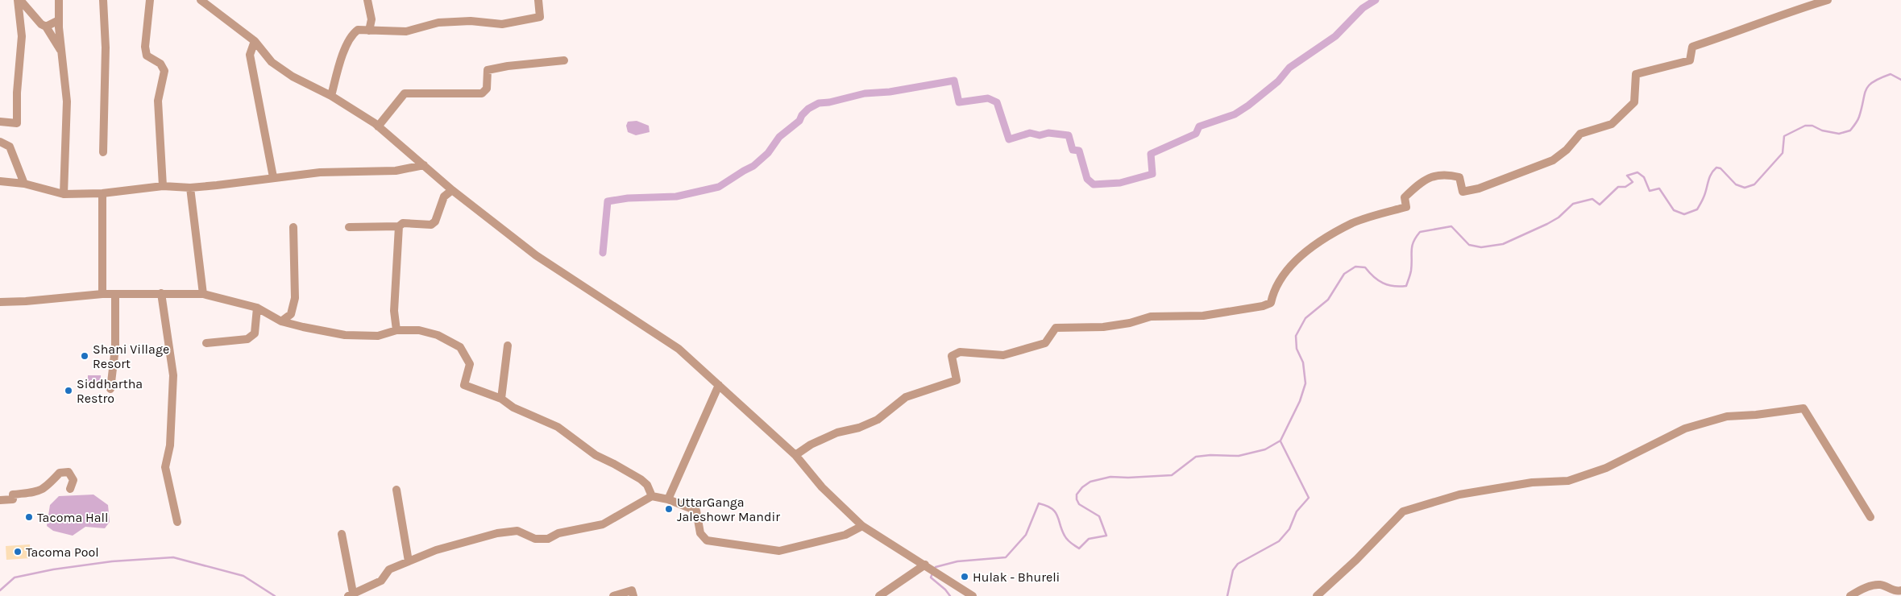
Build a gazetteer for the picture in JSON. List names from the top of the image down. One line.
{"places":["Shani Village Resort","Siddhartha Restro","UttarGanga Jaleshowr Mandir","Tacoma Hall","Tacoma Pool","Hulak - Bhureli"]}
